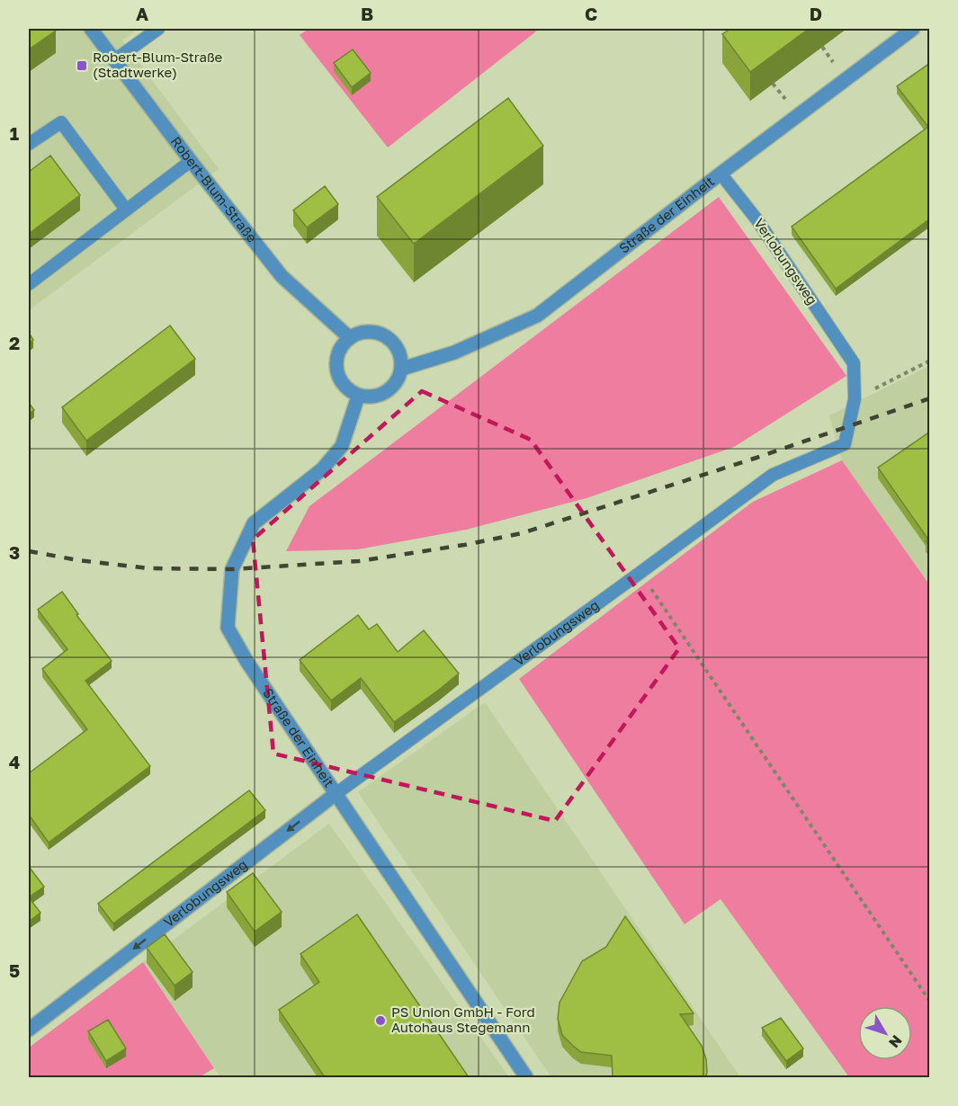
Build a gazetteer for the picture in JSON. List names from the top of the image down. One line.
{"streets":{"street":["Robert-Blum-Straße","Straße der Einheit","Verlobungsweg"]},"crossings":[["Robert-Blum-Straße","Straße der Einheit"],["Straße der Einheit","Verlobungsweg"]],"places":{"transit":["Robert-Blum-Straße (Stadtwerke)"],"other":["PS Union GmbH - Ford Autohaus Stegemann"]},"north":"bottom right","grid":{"columns":["A","B","C","D"],"rows":["1","2","3","4","5"]}}
